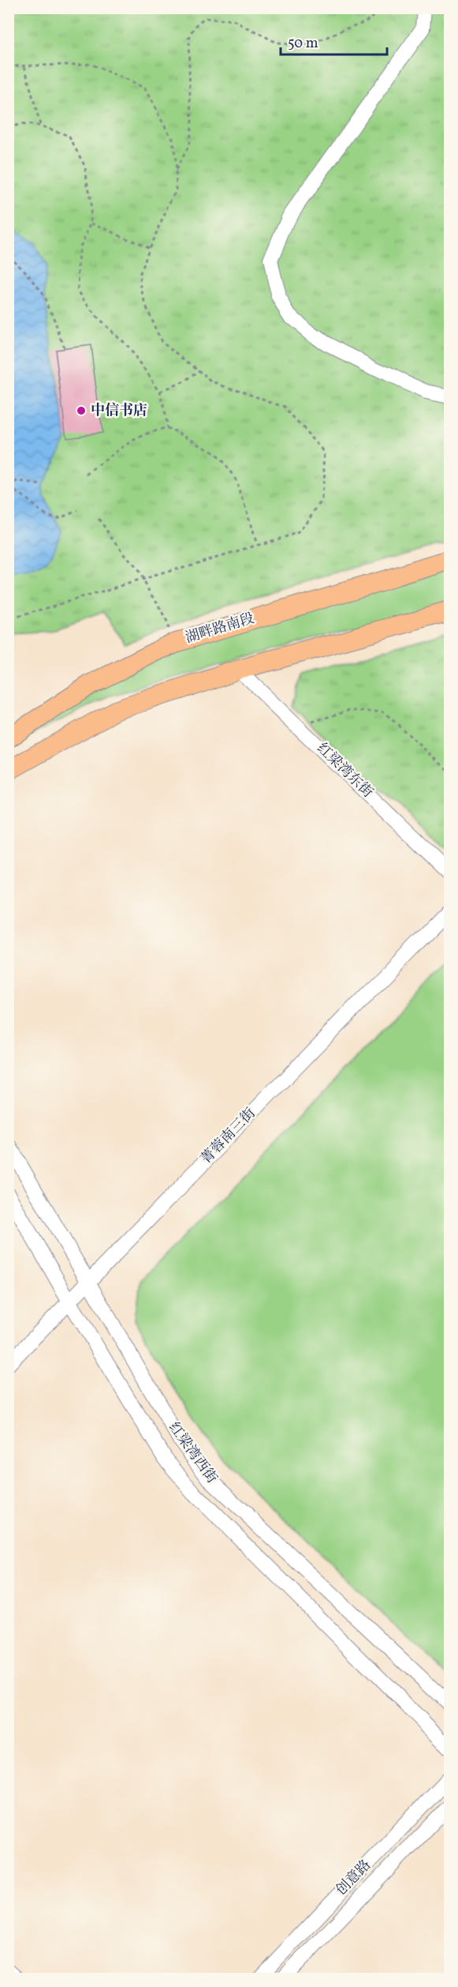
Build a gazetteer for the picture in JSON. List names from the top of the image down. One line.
{"streets":{"main road":["湖畔路南段"],"street":["红梁湾东街","菁蓉南三街","红梁湾西街","创意路"]},"crossings":[["菁蓉南三街","红梁湾西街"]],"places":["中信书店"],"scale_bar":"50 m"}
